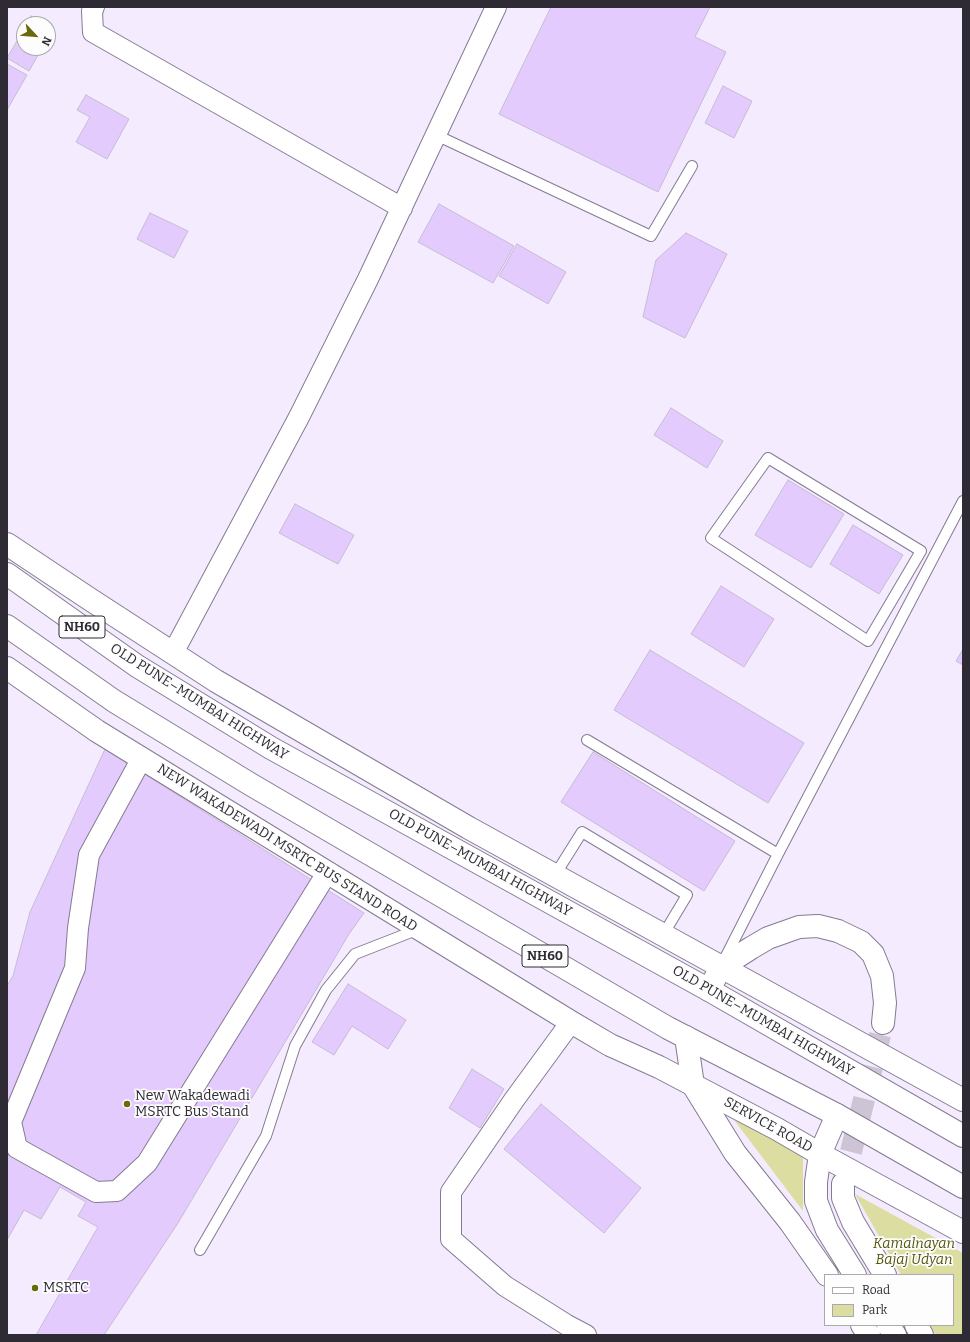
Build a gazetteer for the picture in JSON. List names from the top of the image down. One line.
{"streets":{"main road":["NH60","OLD PUNE–MUMBAI HIGHWAY","NEW WAKADEWADI MSRTC BUS STAND ROAD","SERVICE ROAD"]},"crossings":[["NEW WAKADEWADI MSRTC BUS STAND ROAD","SERVICE ROAD"]],"parks":["Kamalnayan Bajaj Udyan"],"places":["New Wakadewadi MSRTC Bus Stand","MSRTC"],"legend":["Road","Park"],"north":"bottom right"}
